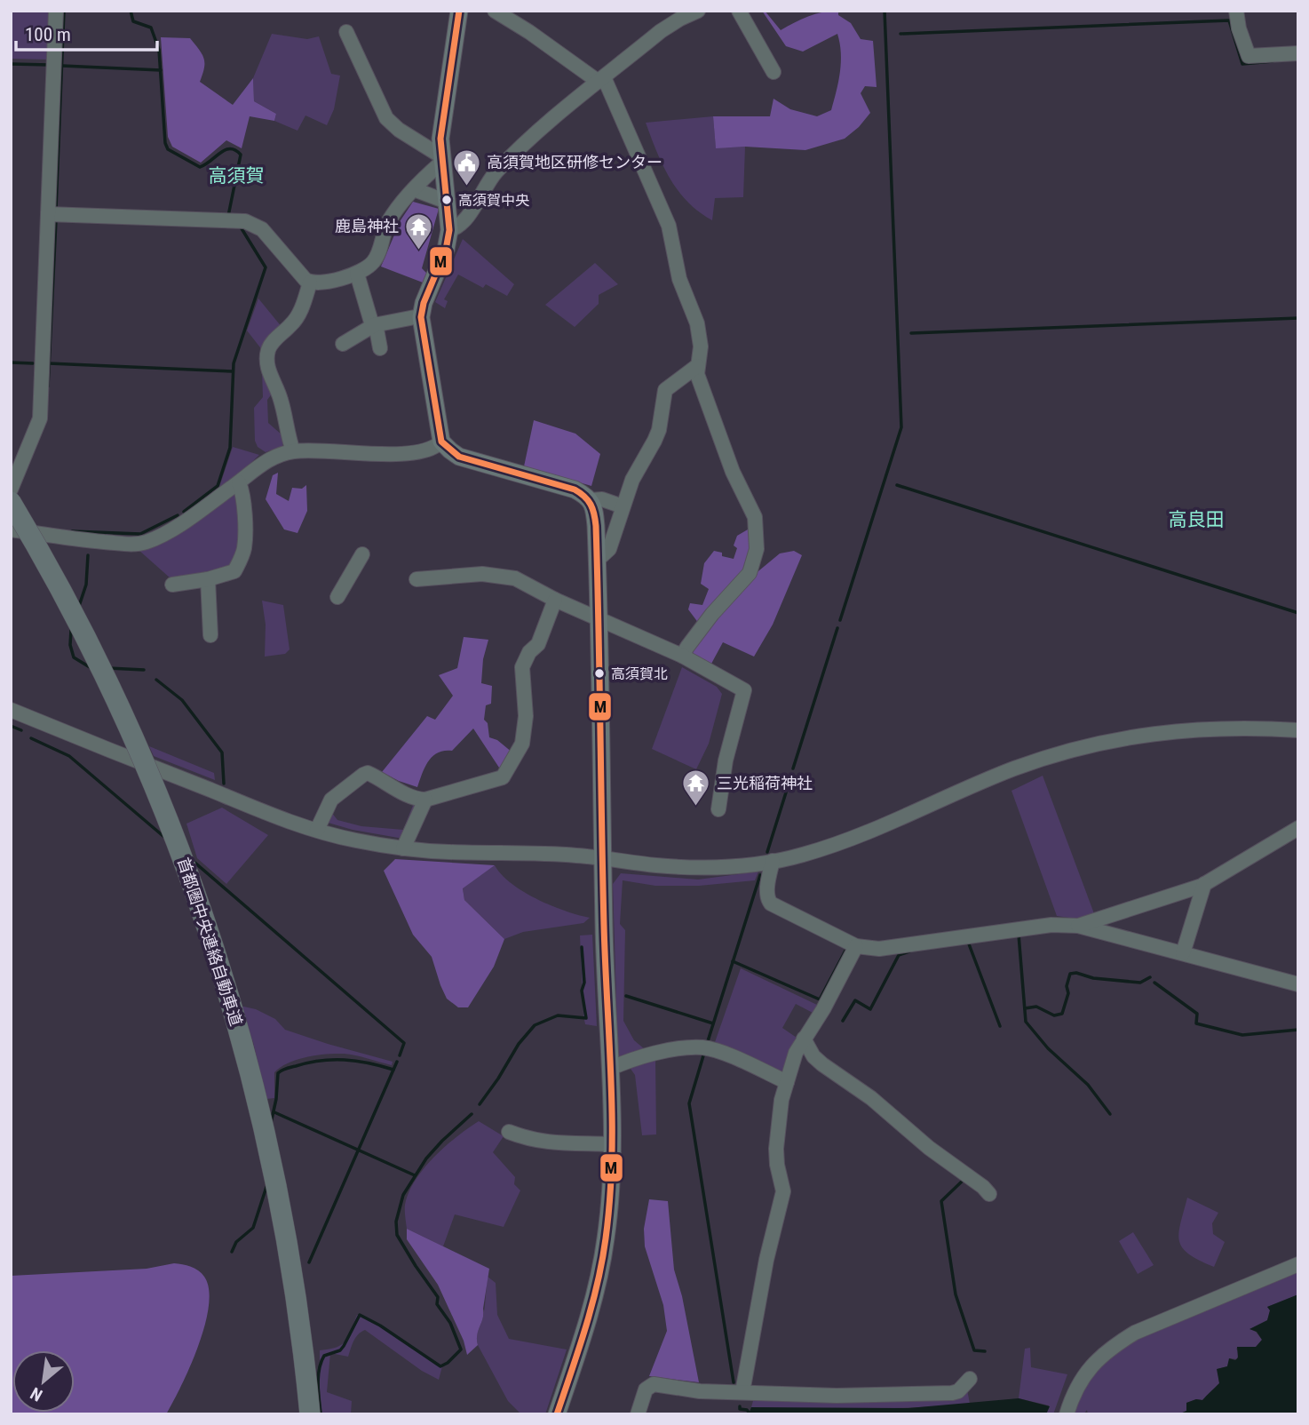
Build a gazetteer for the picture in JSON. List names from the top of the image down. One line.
{"streets":{"highway":["首都圏中央連絡自動車道"]},"districts":["高須賀","高良田"],"places":{"public building":["高須賀地区研修センター"],"other":["高須賀中央","高須賀北"],"temple":["鹿島神社","三光稲荷神社"]},"lines":["transit line M"],"scale_bar":"100 m","north":"bottom left"}
